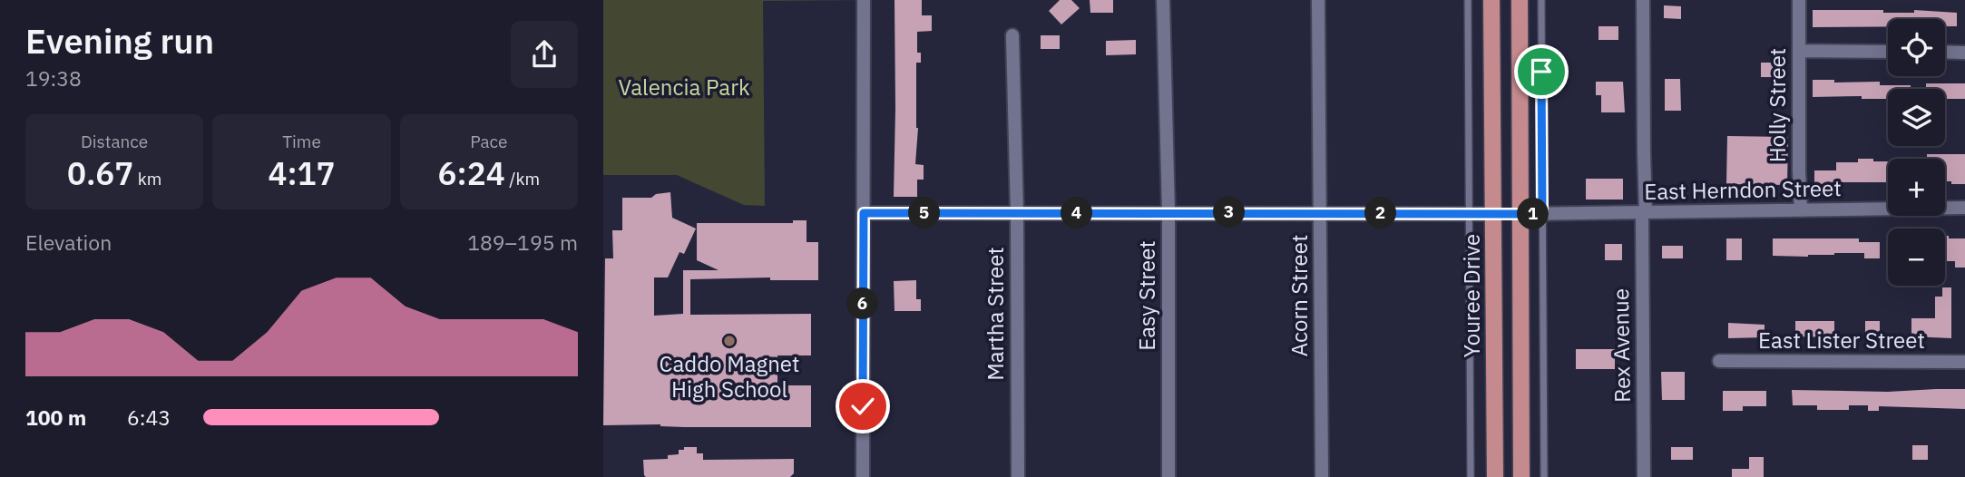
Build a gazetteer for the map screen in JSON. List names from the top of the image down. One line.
{"streets":{"main road":["Youree Drive"],"street":["Holly Street","East Herndon Street","Easy Street","Acorn Street","Martha Street","East Lister Street","Rex Avenue"]},"crossings":[["Holly Street","East Herndon Street"],["East Herndon Street","Rex Avenue"]],"parks":["Valencia Park"],"places":["Caddo Magnet High School"],"page":{"heading":["Evening run","19:38"],"map_buttons":["+","−"],"stats":[["Distance","0.67 km"],["Time","4:17"],["Pace","6:24 /km"]],"pins":["3","2","4","5","1","6"],"chart":["Elevation","189–195 m"],"list":[{"name":"100 m","note":"6:43"}]}}
